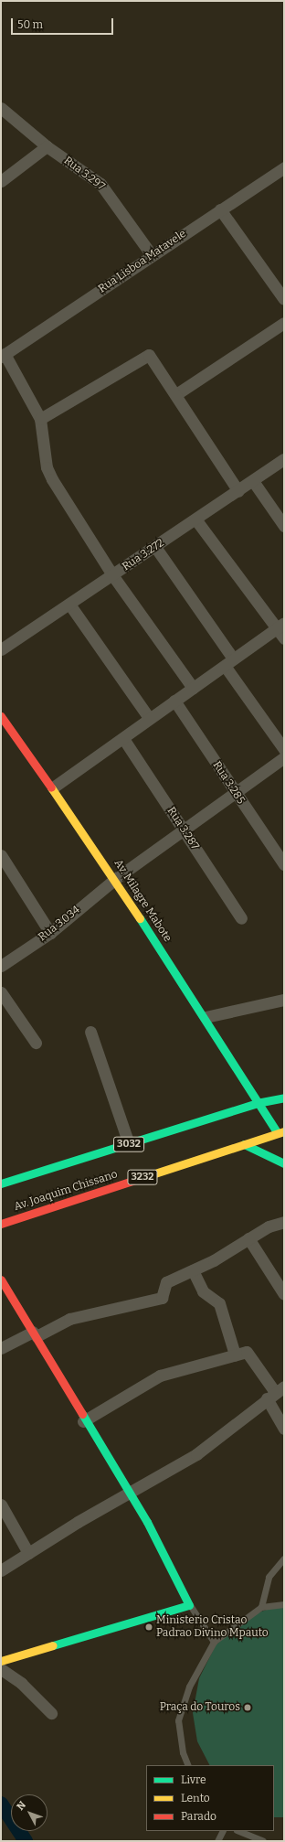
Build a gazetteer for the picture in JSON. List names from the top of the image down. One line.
{"streets":{"street":["Rua 3.297","Rua Lisboa Matavele","Rua 3.272","Rua 3.285","Rua 3.287","Av. Milagre Mabote","Rua 3.034","3032","3232","Av. Joaquim Chissano"]},"crossings":[["Rua 3.297","Rua Lisboa Matavele"],["Rua 3.285","Rua 3.034"],["Rua 3.287","Rua 3.034"],["Av. Milagre Mabote","Rua 3.034"],["Av. Milagre Mabote","3032"],["Av. Milagre Mabote","Av. Joaquim Chissano"]],"places":["Ministerio Cristao Padrao Divino Mpauto","Praça do Touros"],"legend":["Livre","Lento","Parado"],"scale_bar":"50 m","north":"top left"}
